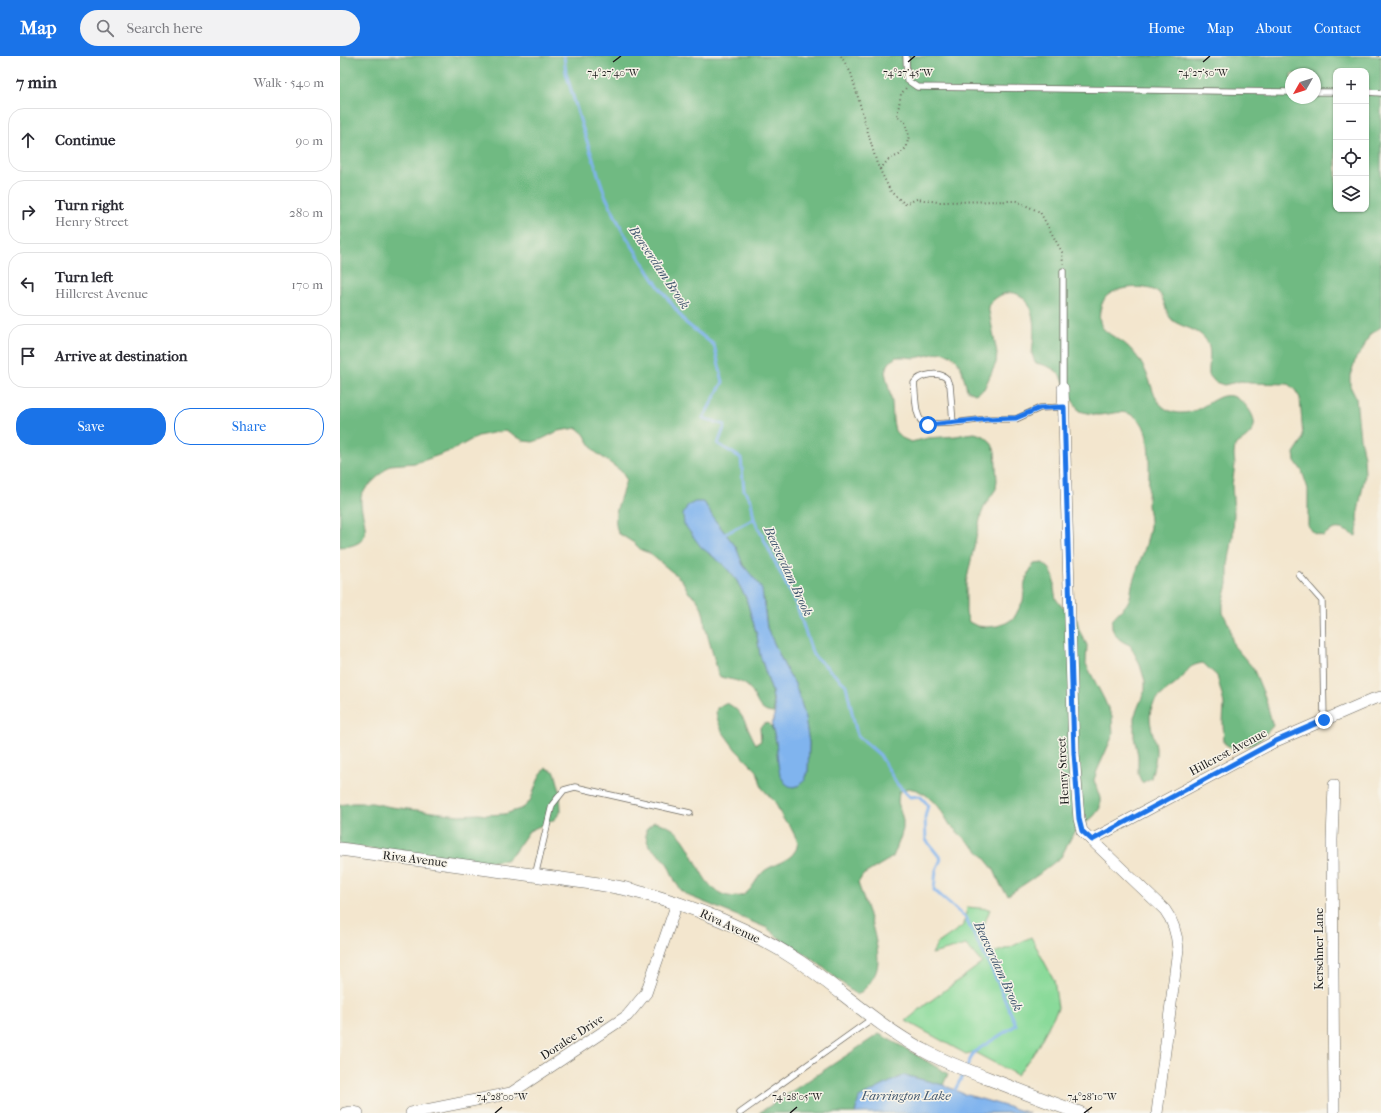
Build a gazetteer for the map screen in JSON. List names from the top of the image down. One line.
{"streets":{"street":["Hillcrest Avenue","Henry Street","Riva Avenue","Kerschner Lane","Doralee Drive"]},"crossings":[["Hillcrest Avenue","Henry Street"],["Riva Avenue","Doralee Drive"]],"water":["Beaverdam Brook","Farrington Lake"],"north":"bottom left","page":{"header":"Map","search":"Search here","nav":["Home","Map","About","Contact"],"heading":["7 min","Walk · 540 m"],"map_buttons":["+","−"],"list":[["Continue","90 m"],["Turn right","Henry Street","280 m"],["Turn left","Hillcrest Avenue","170 m"],"Arrive at destination"],"buttons":["Save","Share"]},"coordinates":["74°27'40\"W","74°27'45\"W","74°27'50\"W","74°28'00\"W","74°28'05\"W","74°28'10\"W"]}
